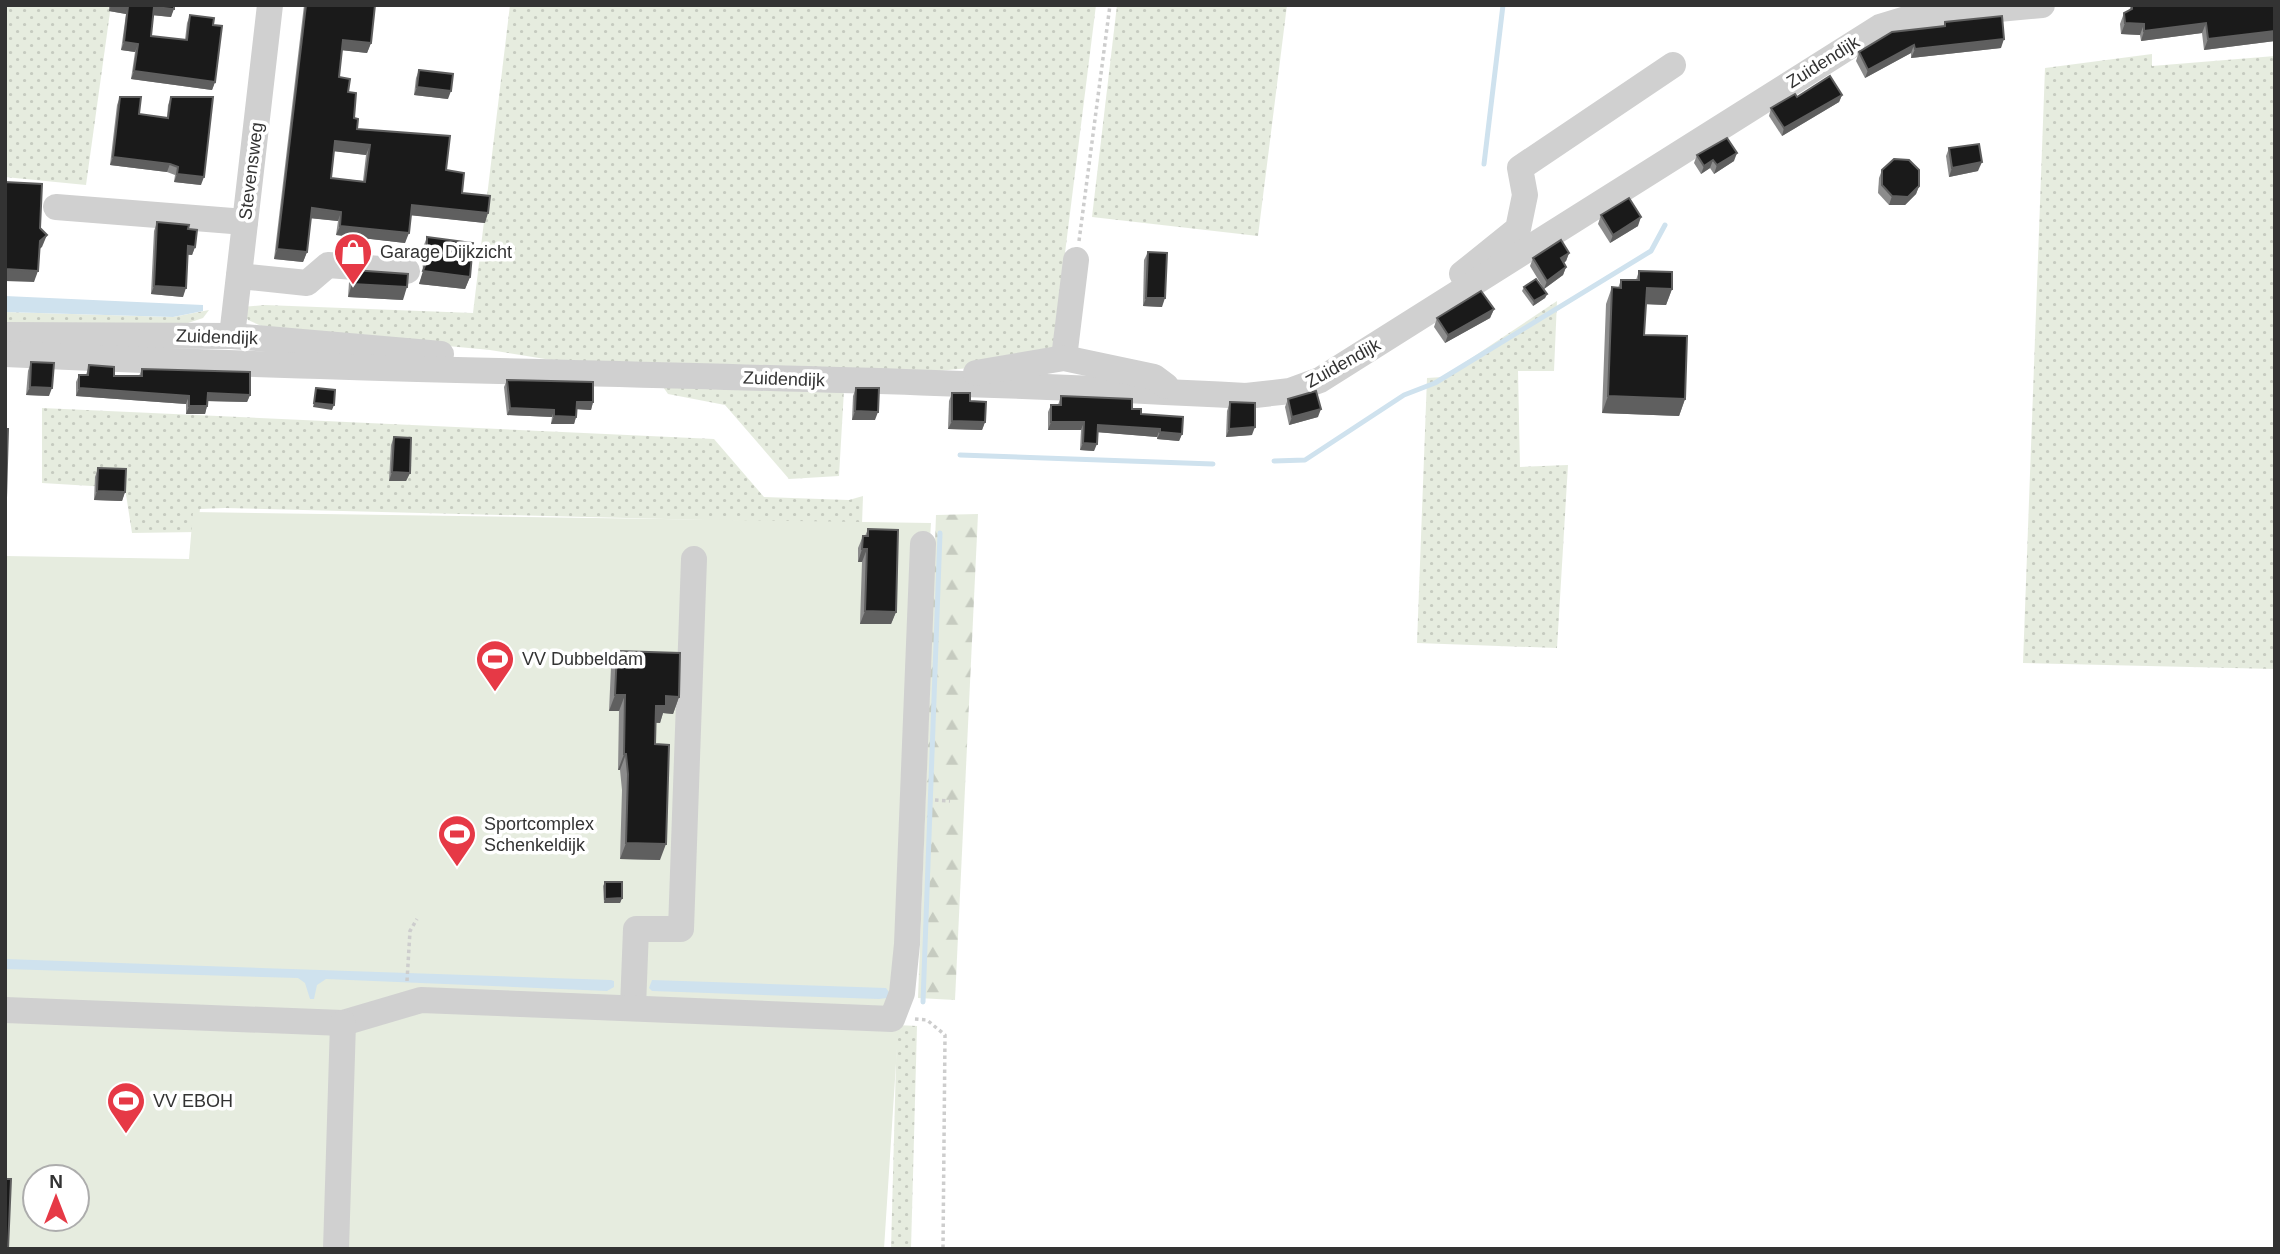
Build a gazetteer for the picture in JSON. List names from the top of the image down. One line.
{"streets":{"street":["Zuidendijk","Stevensweg"]},"crossings":[["Zuidendijk","Stevensweg"]],"places":{"shop":["Garage Dijkzicht"],"sports":["VV Dubbeldam","Sportcomplex Schenkeldijk","VV EBOH"]},"north":"top"}
